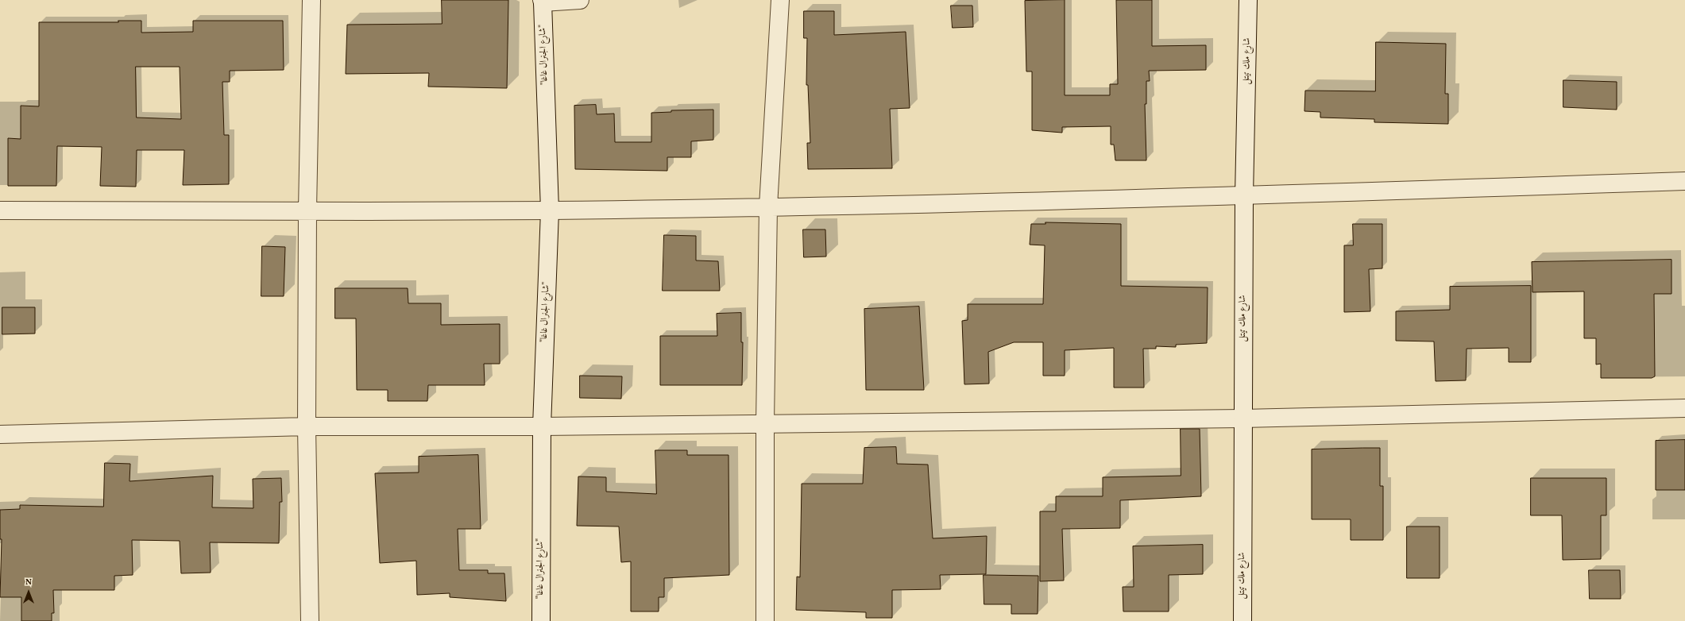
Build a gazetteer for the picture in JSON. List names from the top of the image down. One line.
{"streets":{"street":["\"شارع الجنرال غاغا\"","شارع ملك تيتل"]},"north":"top"}
